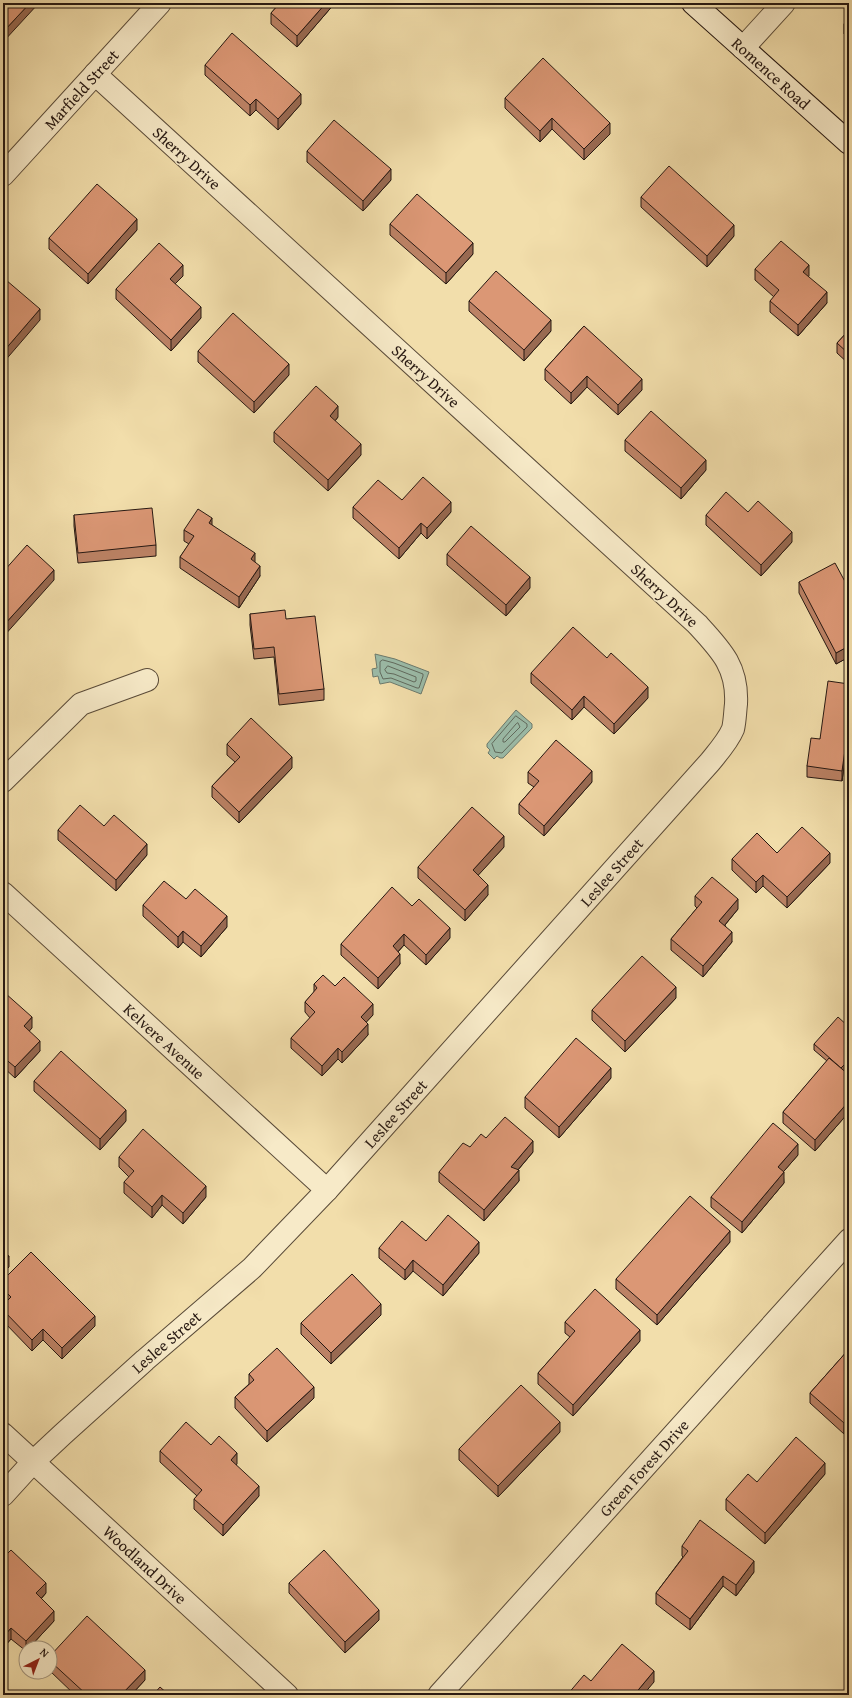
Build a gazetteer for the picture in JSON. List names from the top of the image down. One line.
{"streets":{"street":["Romence Road","Marfield Street","Sherry Drive","Leslee Street","Kelvere Avenue","Green Forest Drive","Woodland Drive"]},"crossings":[["Marfield Street","Sherry Drive"],["Sherry Drive","Leslee Street"],["Leslee Street","Kelvere Avenue"],["Leslee Street","Woodland Drive"]],"north":"top right"}
